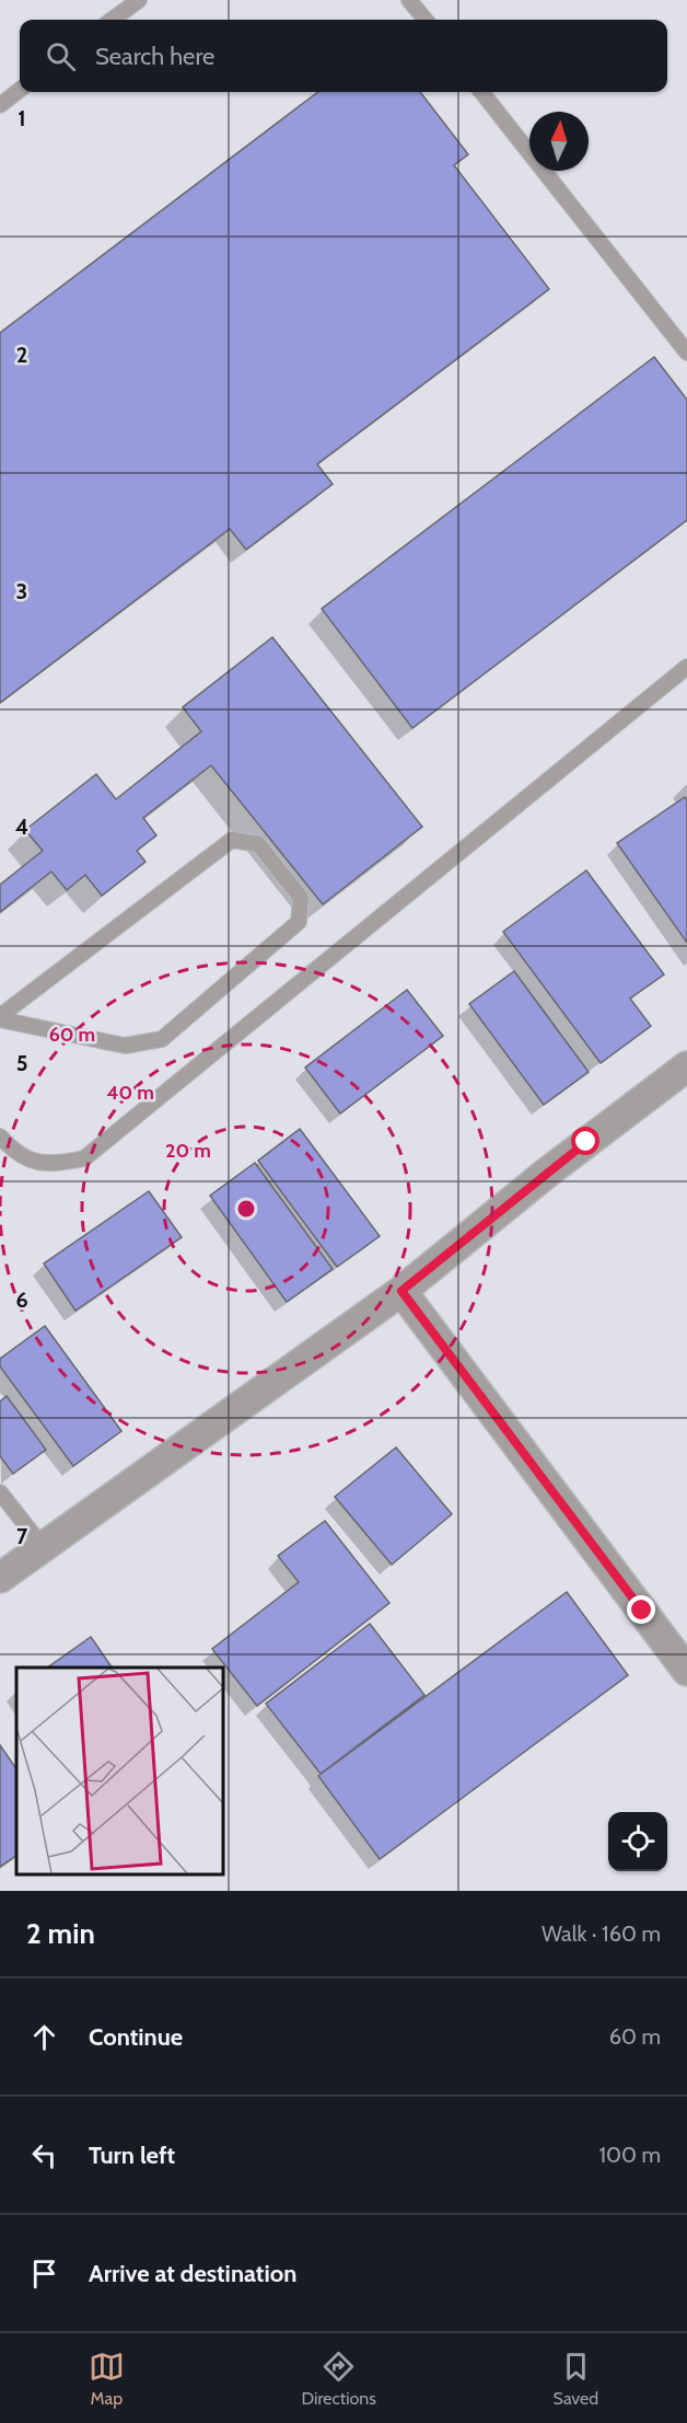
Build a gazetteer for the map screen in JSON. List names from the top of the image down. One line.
{"north":"top","page":{"search":"Search here","heading":["2 min","Walk · 160 m"],"list":[["Continue","60 m"],["Turn left","100 m"],"Arrive at destination"],"nav":["Map","Directions","Saved"]},"grid":{"rows":["1","2","3","4","5","6","7"]},"rings":["60 m","40 m","20 m"]}
